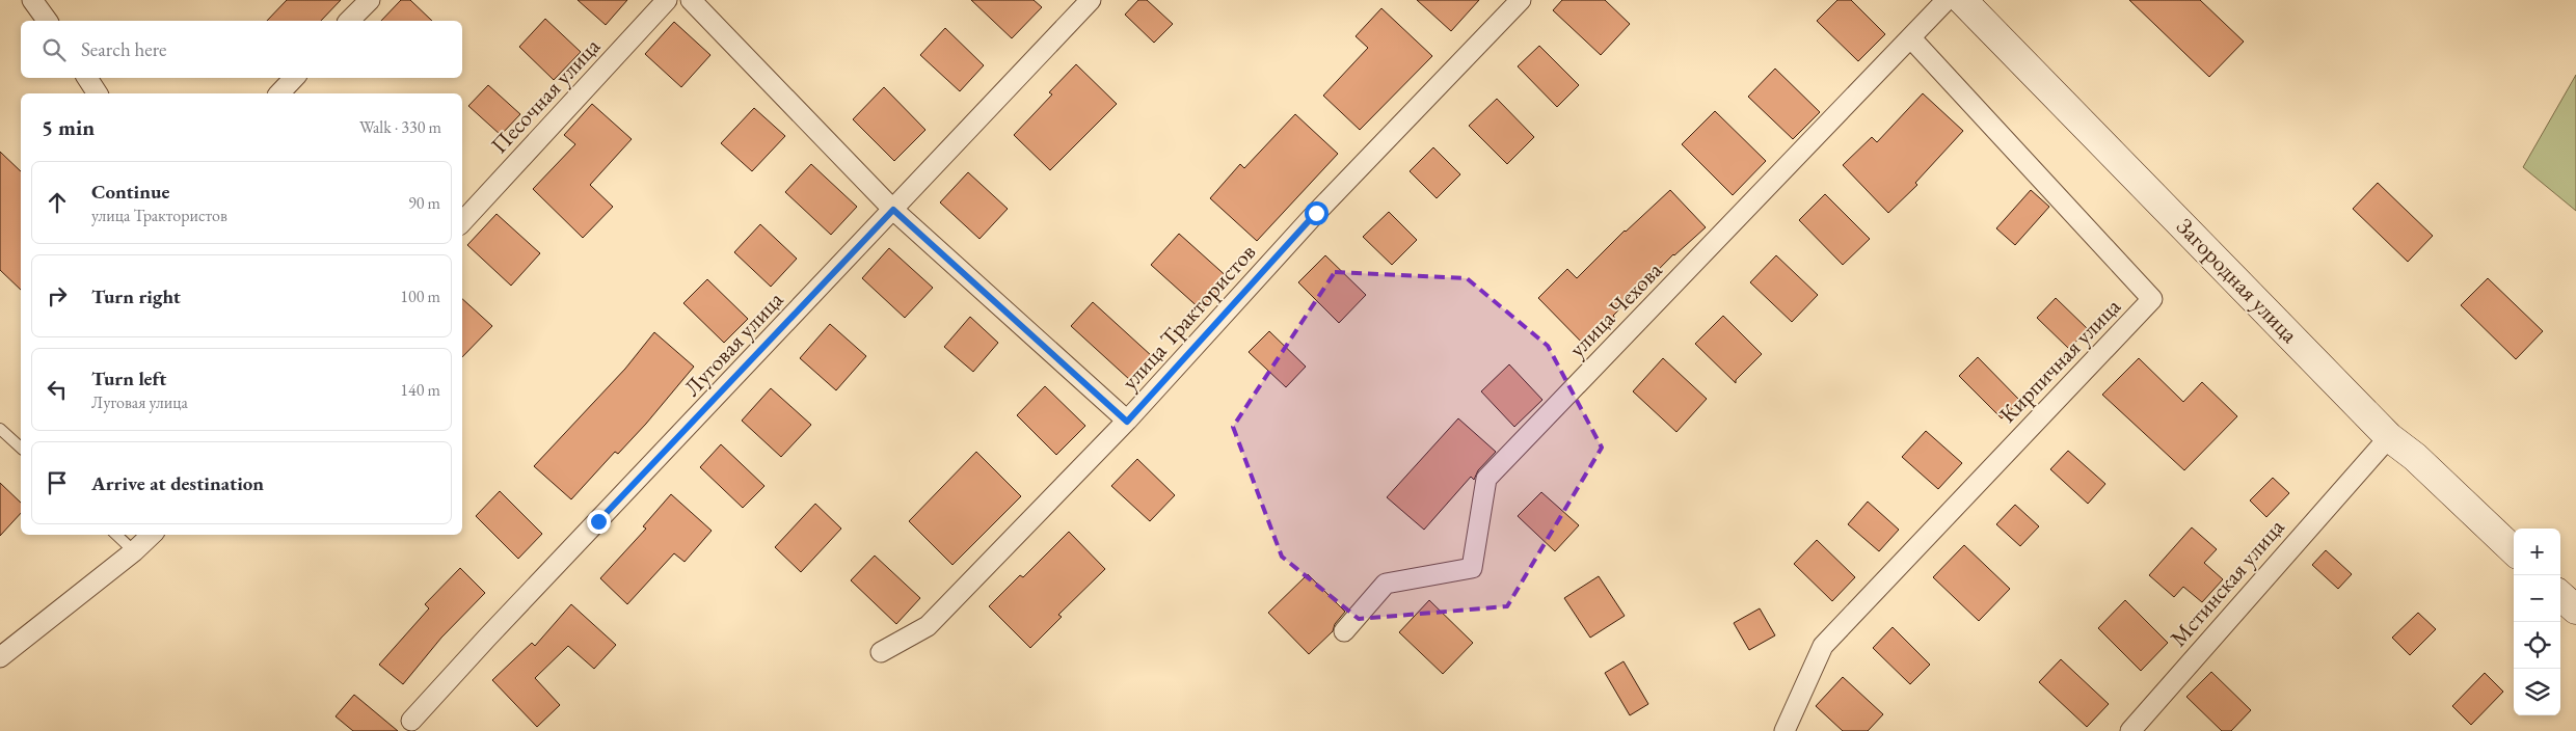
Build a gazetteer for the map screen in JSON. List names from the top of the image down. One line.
{"streets":{"main road":["Загородная улица"],"street":["Песочная улица","улица Чехова","улица Трактористов","Луговая улица","Кирпичная улица","Мстинская улица"]},"crossings":[["Загородная улица","Мстинская улица"],["улица Чехова","Кирпичная улица"]],"page":{"search":"Search here","heading":["5 min","Walk · 330 m"],"list":[["Continue","улица Трактористов","90 m"],["Turn right","100 m"],["Turn left","Луговая улица","140 m"],"Arrive at destination"],"map_buttons":["+","−"]}}
